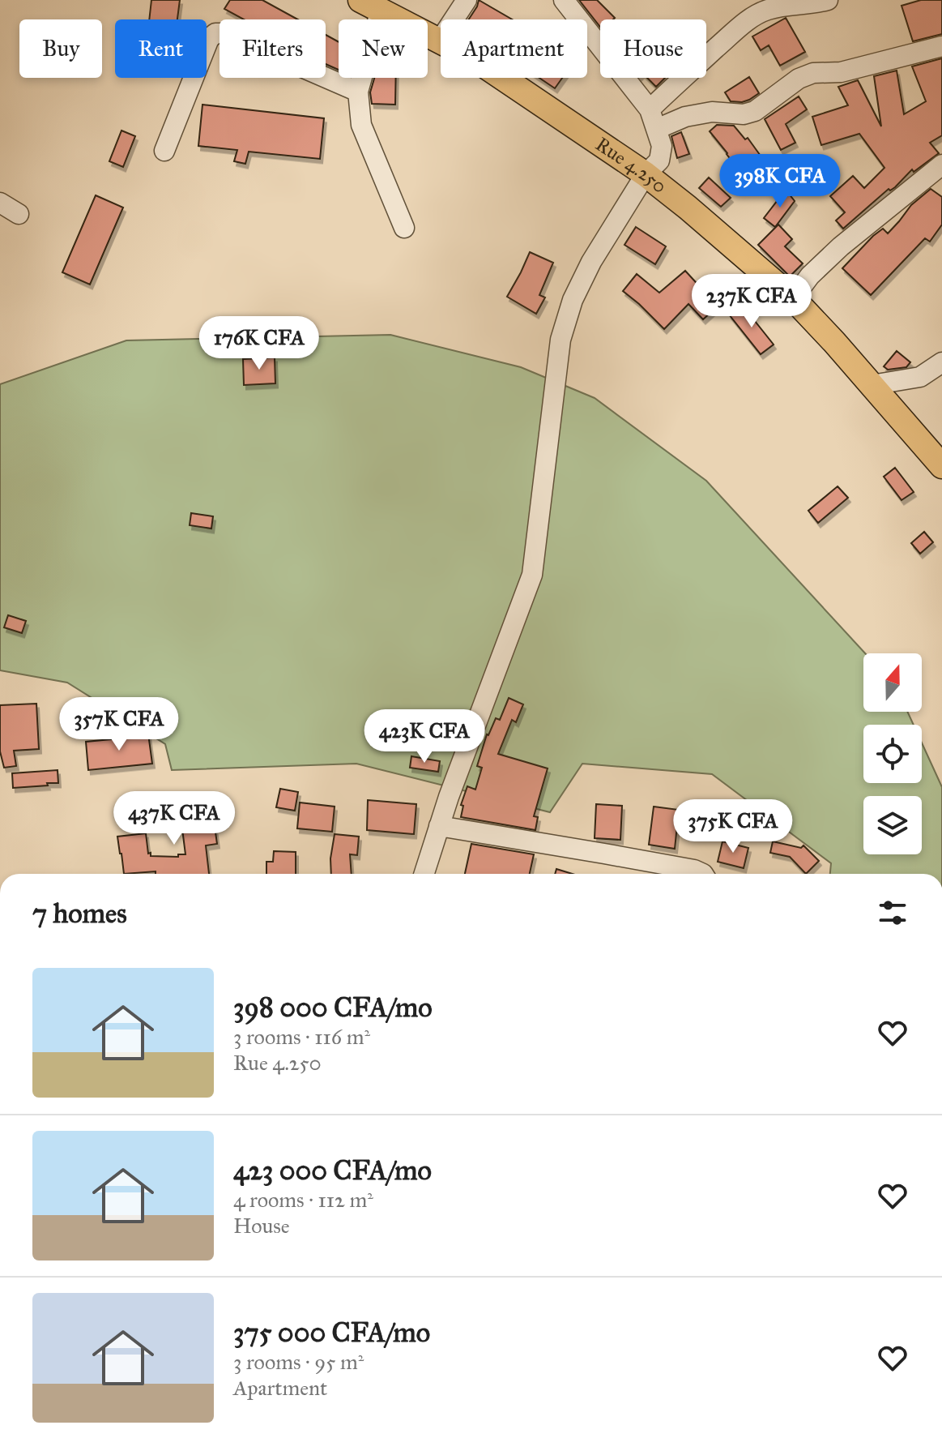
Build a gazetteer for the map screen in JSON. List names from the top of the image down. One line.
{"streets":{"main road":["Rue 4.250"]},"north":"top","page":{"chip":["Buy","Rent","Filters","New","Apartment","House"],"price":["398K CFA","237K CFA","176K CFA","357K CFA","423K CFA","437K CFA","375K CFA"],"heading":"7 homes","list":[{"name":"398 000 CFA/mo","note":"3 rooms · 116 m² · Rue 4.250"},{"name":"423 000 CFA/mo","note":"4 rooms · 112 m² · House"},{"name":"375 000 CFA/mo","note":"3 rooms · 95 m² · Apartment"}]}}
